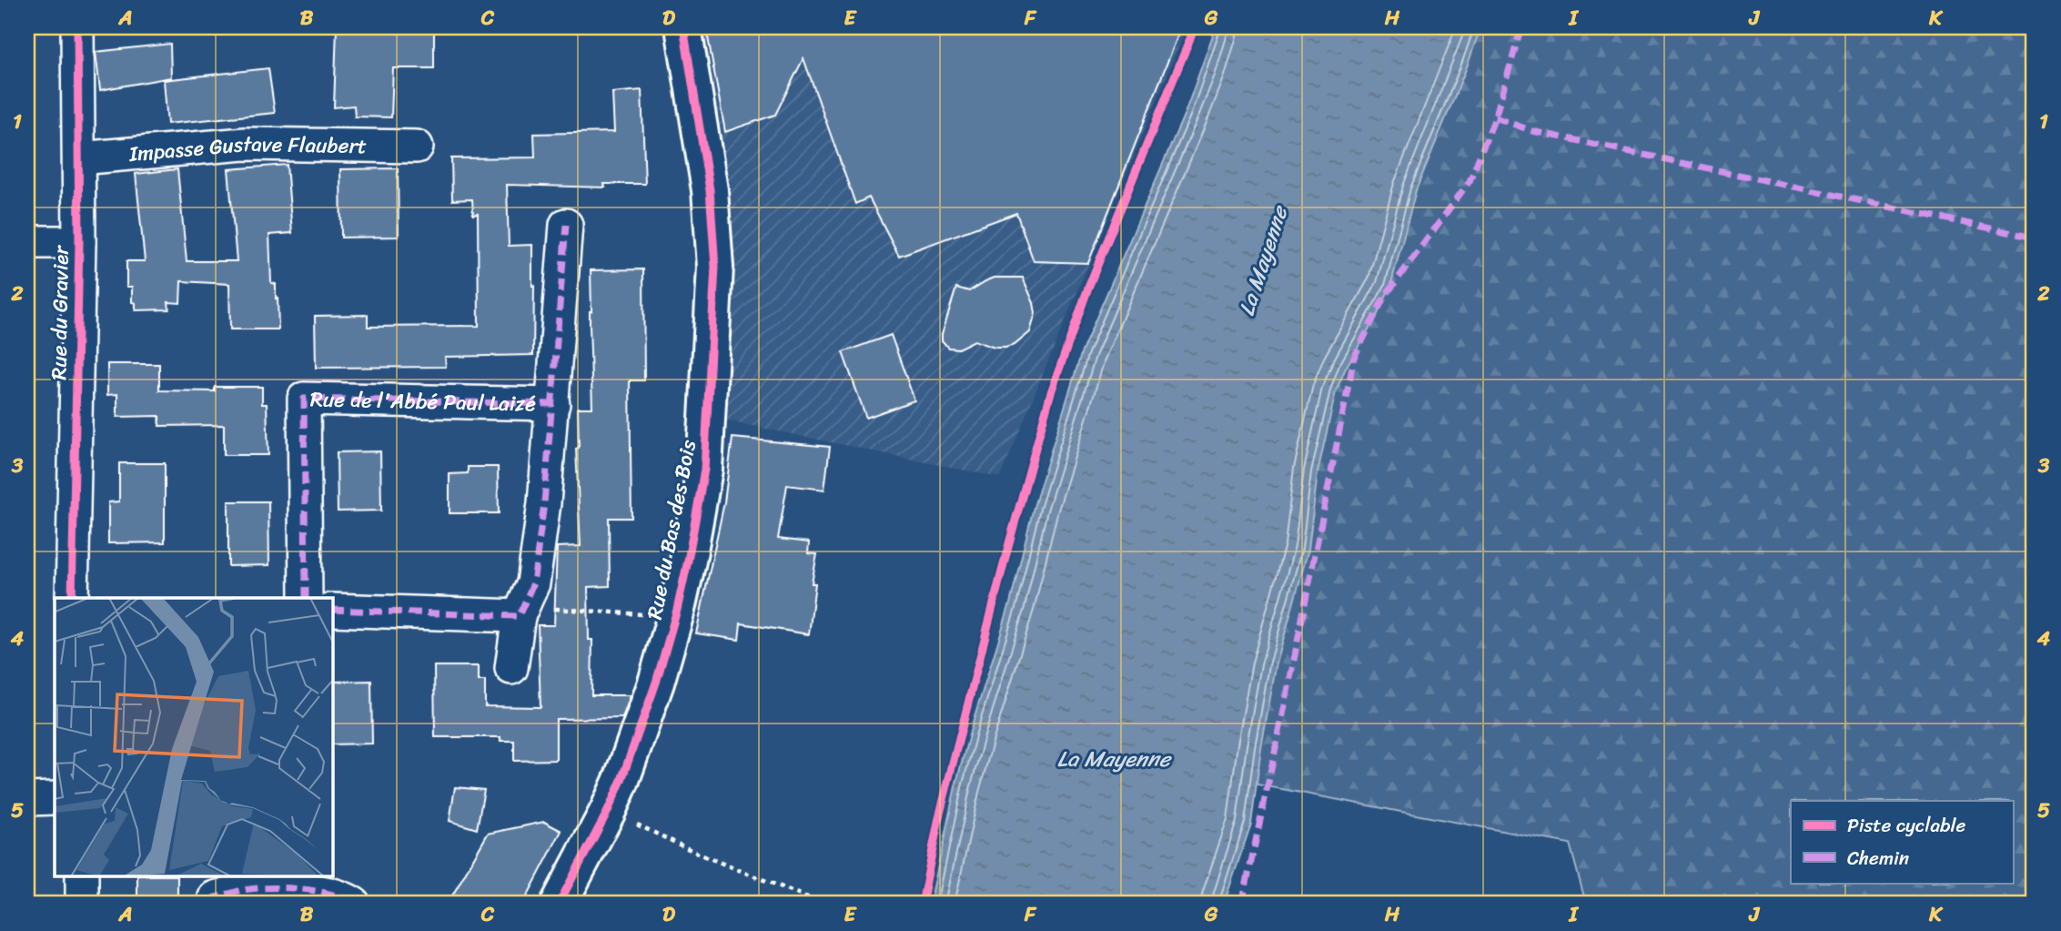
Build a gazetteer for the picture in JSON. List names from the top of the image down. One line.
{"streets":{"street":["Impasse Gustave Flaubert","Rue du Gravier","Rue de l'Abbé Paul Laizé","Rue du Bas des Bois"]},"crossings":[["Impasse Gustave Flaubert","Rue du Gravier"]],"water":["La Mayenne"],"legend":["Piste cyclable","Chemin"],"grid":{"columns":["A","B","C","D","E","F","G","H","I","J","K"],"rows":["1","2","3","4","5"]}}
